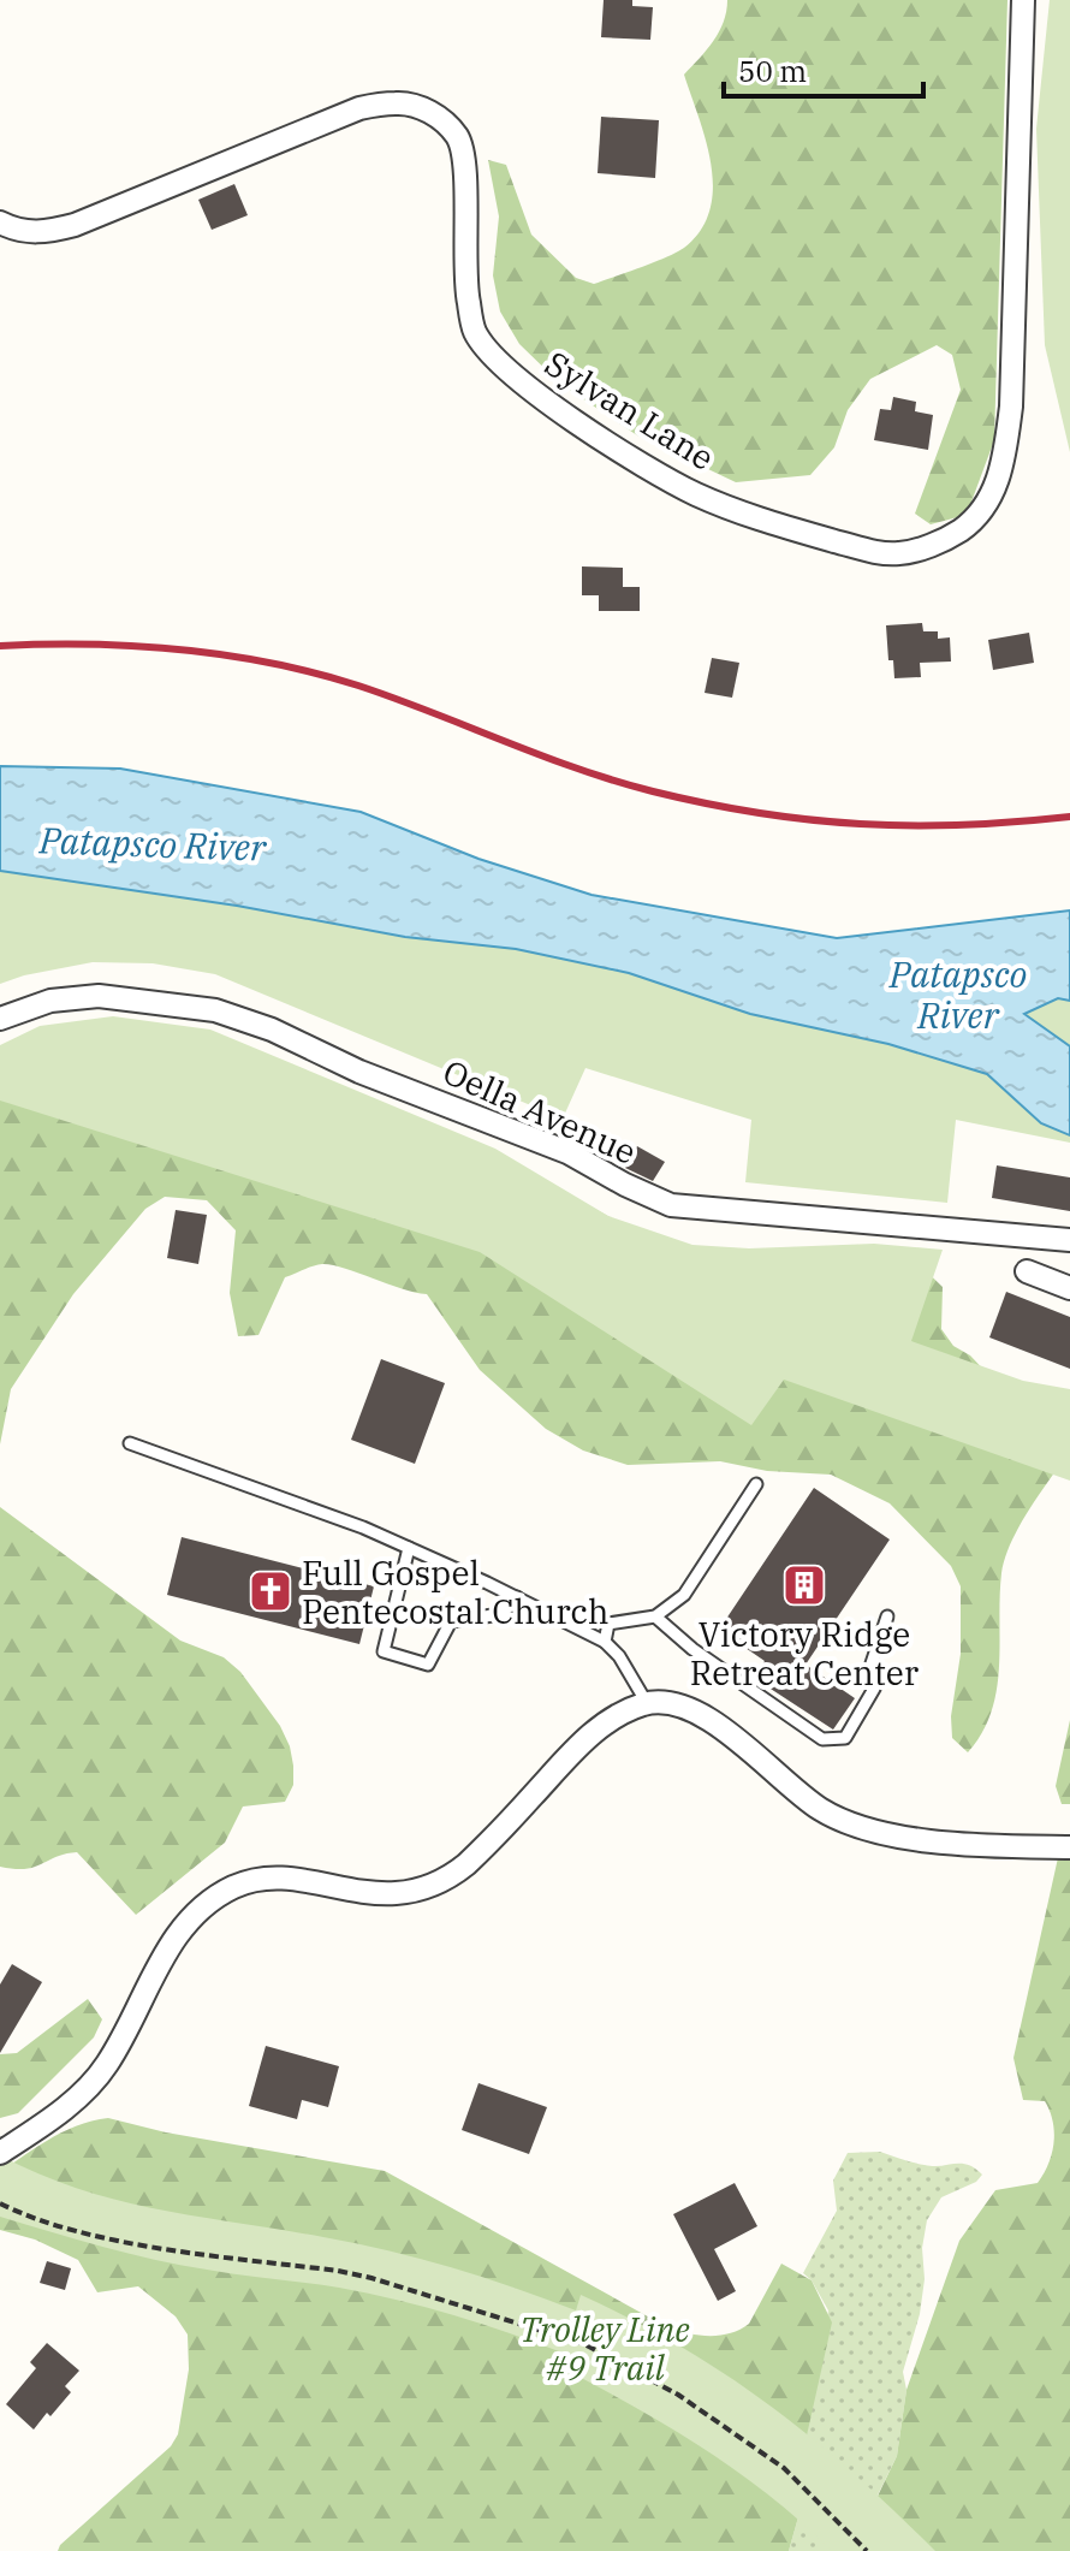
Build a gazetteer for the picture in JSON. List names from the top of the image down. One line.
{"streets":{"street":["Sylvan Lane","Oella Avenue"]},"water":["Patapsco River"],"parks":["Trolley Line #9 Trail"],"places":{"building":["Victory Ridge Retreat Center"],"church":["Full Gospel Pentecostal Church"]},"scale_bar":"50 m"}
